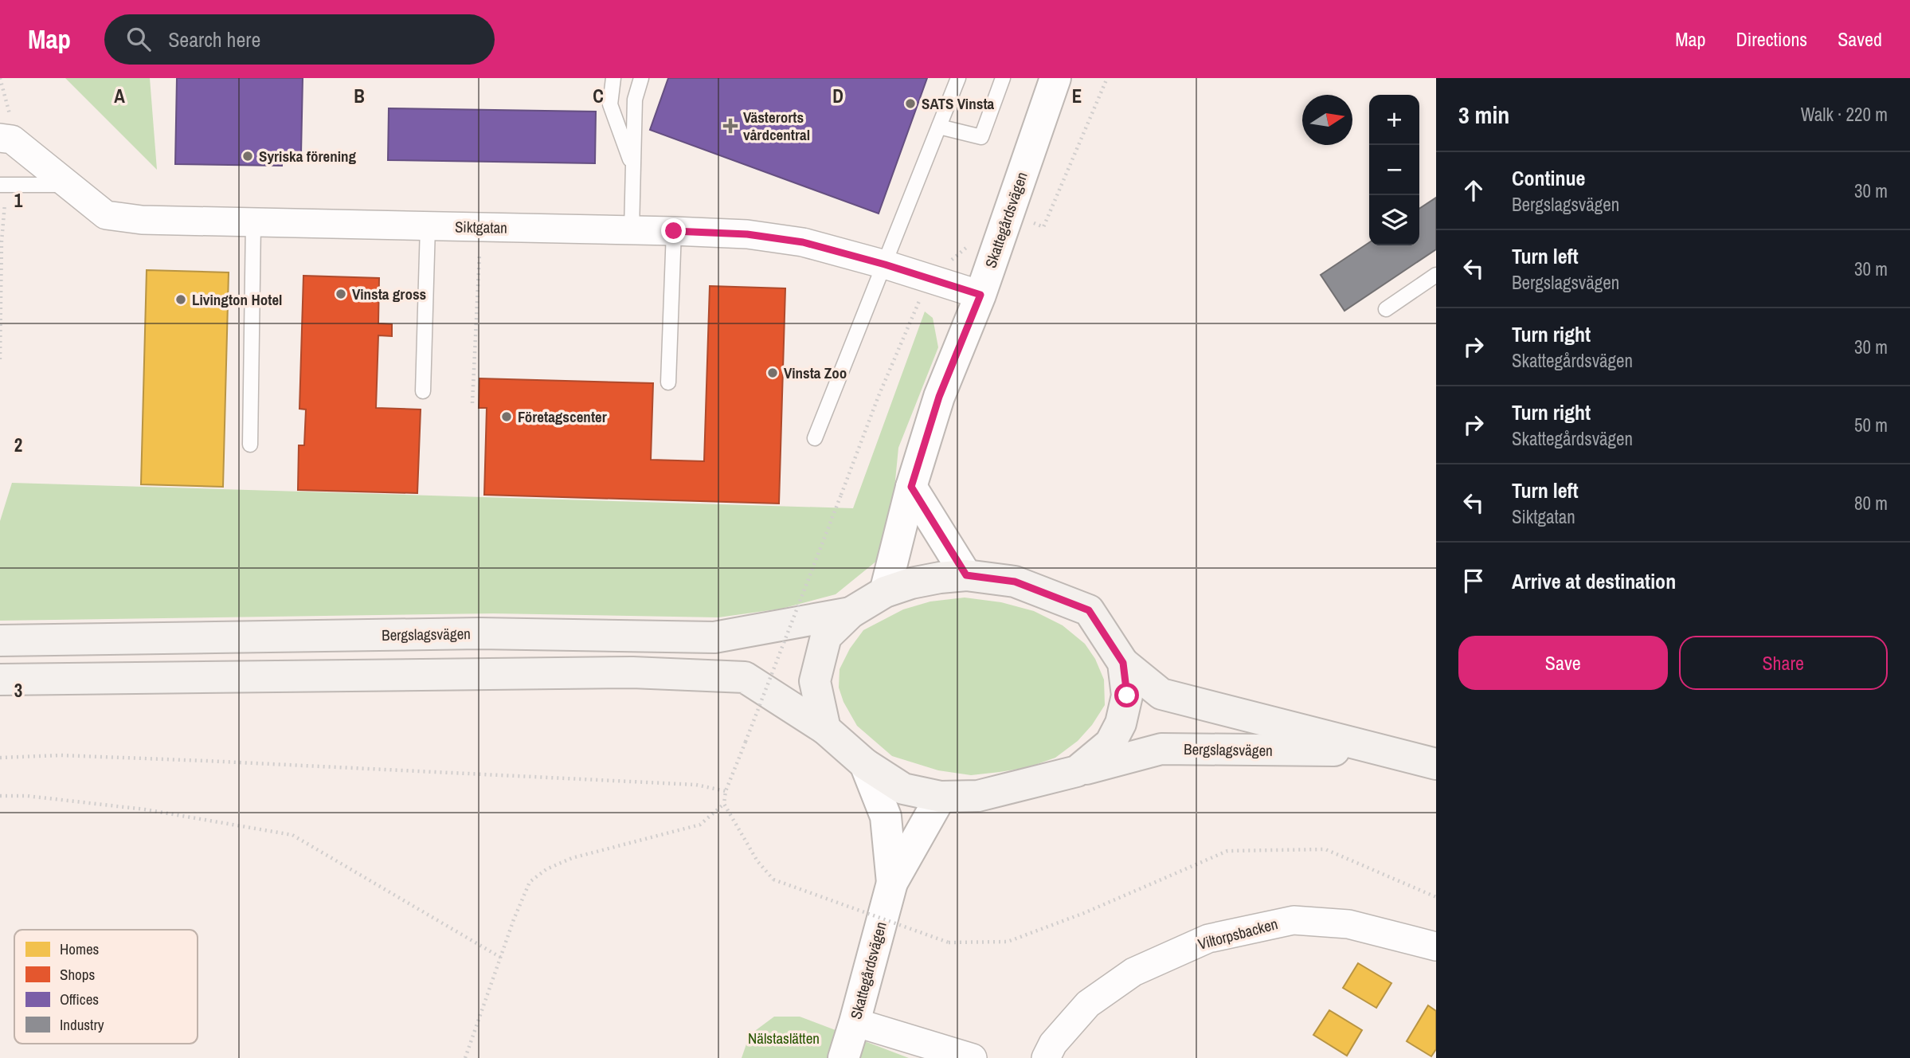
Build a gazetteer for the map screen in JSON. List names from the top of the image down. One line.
{"streets":{"main road":["Bergslagsvägen"],"street":["Skattegårdsvägen","Siktgatan","Viltorpsbacken"]},"crossings":[["Skattegårdsvägen","Siktgatan"],["Skattegårdsvägen","Bergslagsvägen"]],"parks":["Nälstaslätten"],"places":{"other":["SATS Vinsta","Syriska förening","Vinsta gross","Livington Hotel","Vinsta Zoo","Företagscenter"],"health":["Västerorts vårdcentral"]},"legend":["Homes","Shops","Offices","Industry"],"north":"right","page":{"header":"Map","search":"Search here","nav":["Map","Directions","Saved"],"heading":["3 min","Walk · 220 m"],"map_buttons":["+","−"],"list":[["Continue","Bergslagsvägen","30 m"],["Turn left","Bergslagsvägen","30 m"],["Turn right","Skattegårdsvägen","30 m"],["Turn right","Skattegårdsvägen","50 m"],["Turn left","Siktgatan","80 m"],"Arrive at destination"],"buttons":["Save","Share"]},"grid":{"columns":["A","B","C","D","E"],"rows":["1","2","3"]}}
